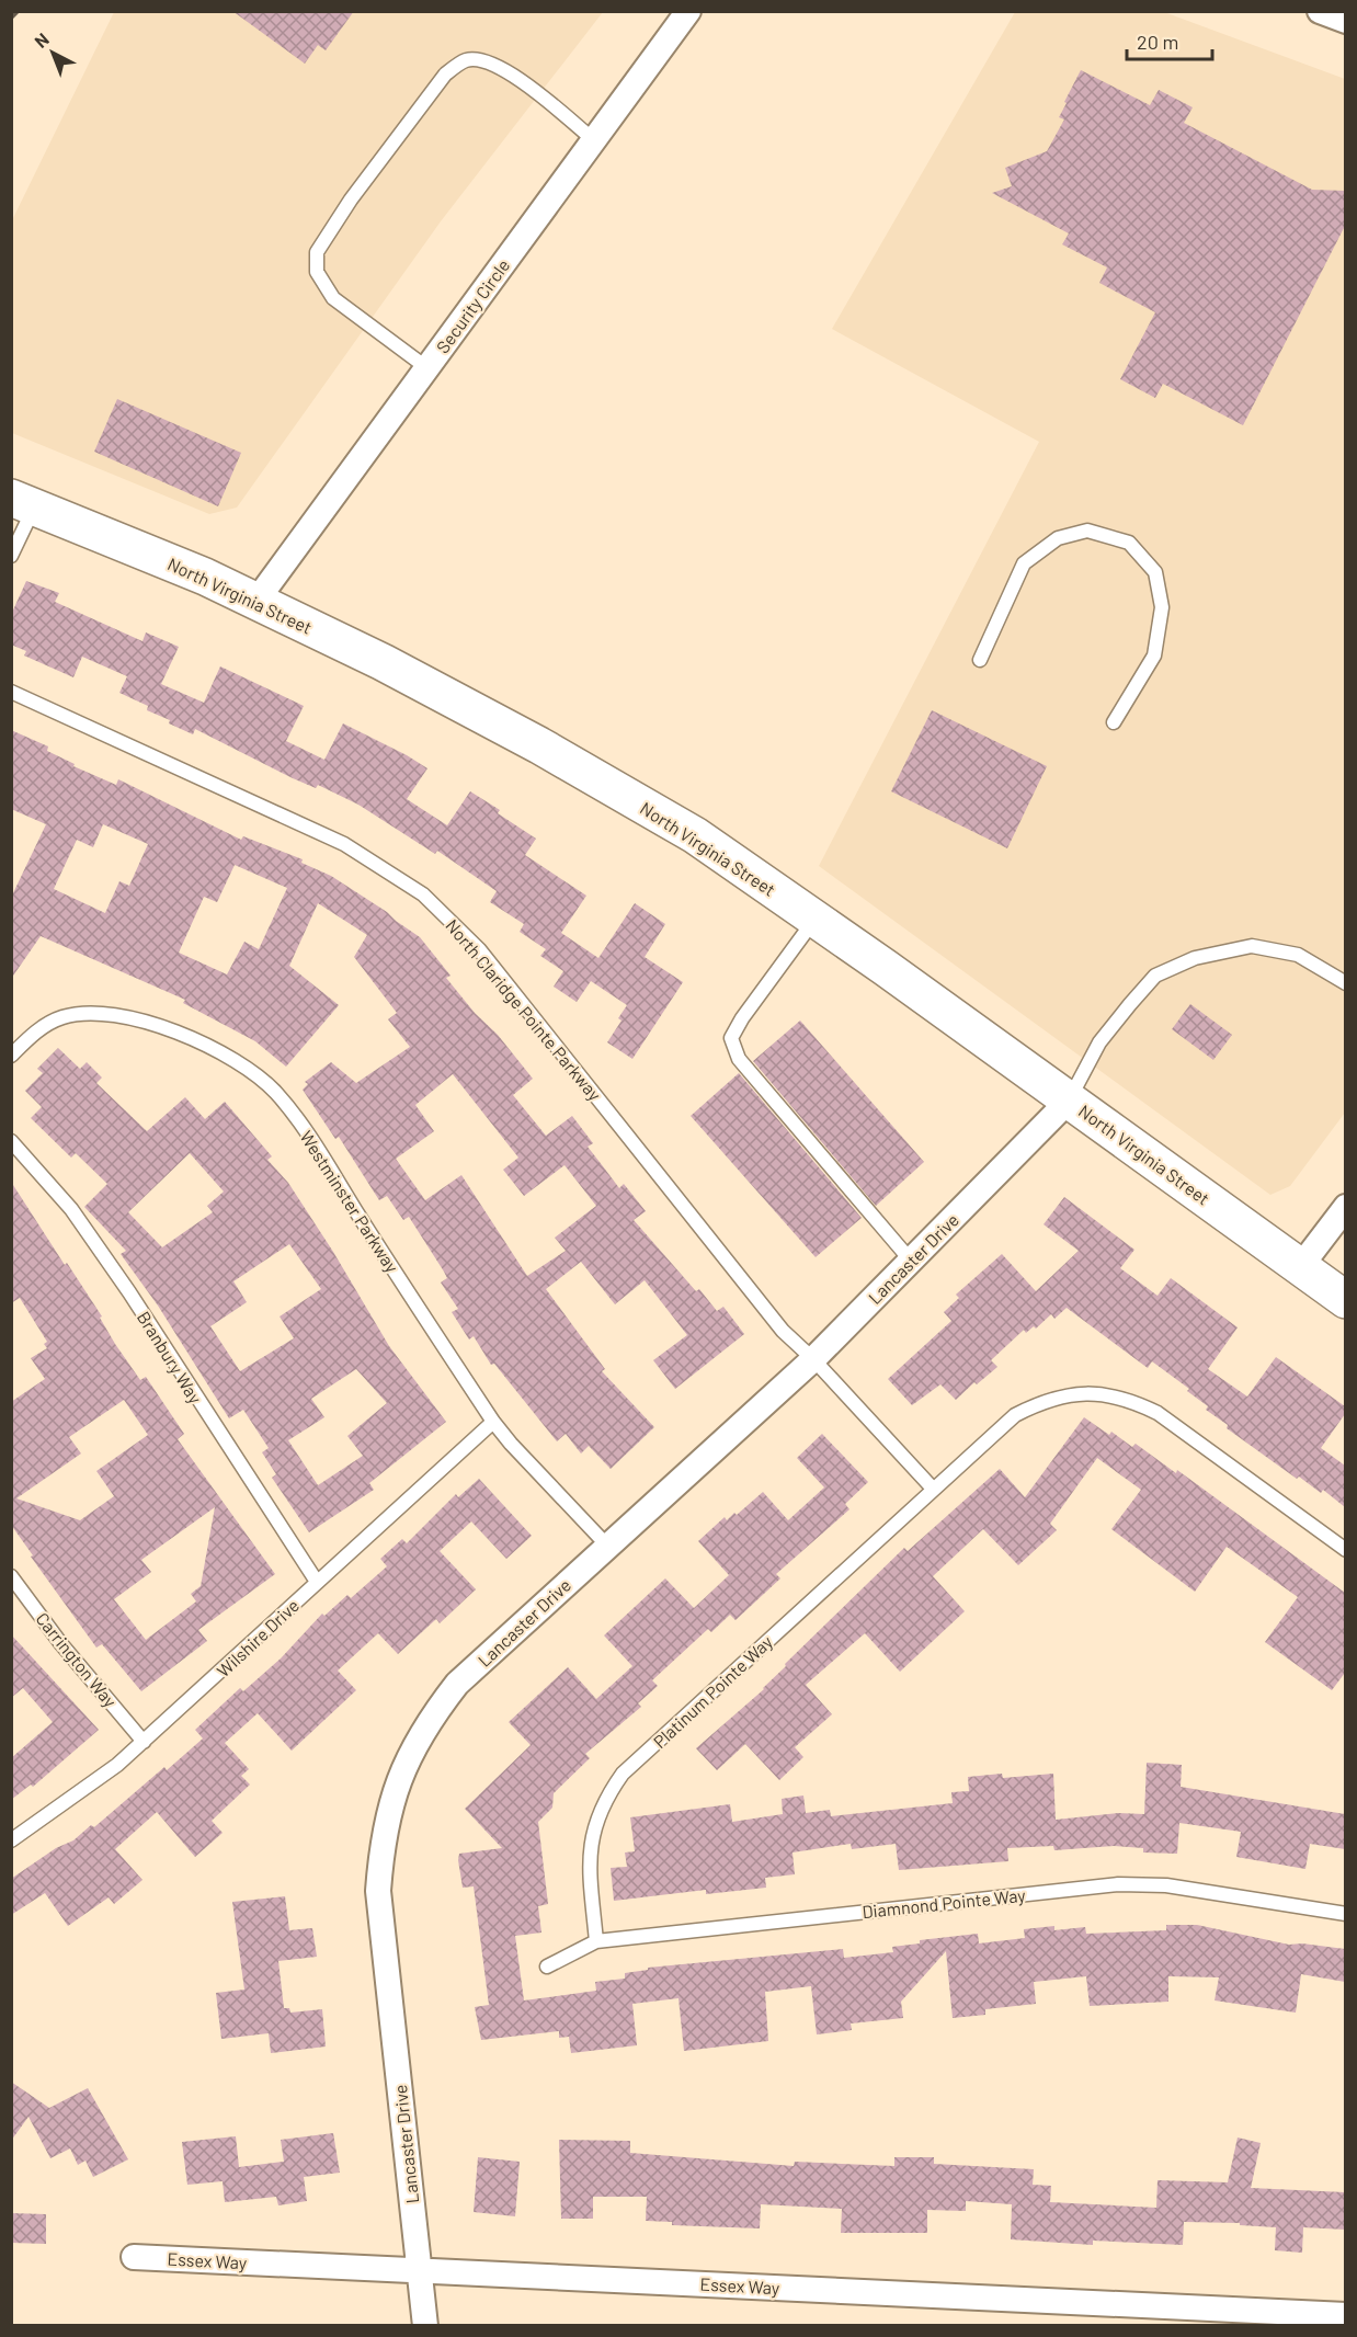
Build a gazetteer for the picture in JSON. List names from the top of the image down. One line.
{"streets":{"main road":["North Virginia Street"],"street":["Security Circle","Lancaster Drive","Essex Way"],"lane":["North Claridge Pointe Parkway","Westminster Parkway","Branbury Way","Wilshire Drive","Carrington Way","Platinum Pointe Way","Diamnond Pointe Way"]},"crossings":[["Security Circle","North Virginia Street"],["North Virginia Street","Lancaster Drive"],["North Claridge Pointe Parkway","Lancaster Drive"],["North Claridge Pointe Parkway","Platinum Pointe Way"],["Westminster Parkway","Lancaster Drive"],["Westminster Parkway","Wilshire Drive"],["Lancaster Drive","Essex Way"],["Branbury Way","Wilshire Drive"],["Wilshire Drive","Carrington Way"],["Platinum Pointe Way","Diamnond Pointe Way"]],"scale_bar":"20 m","north":"top left"}
